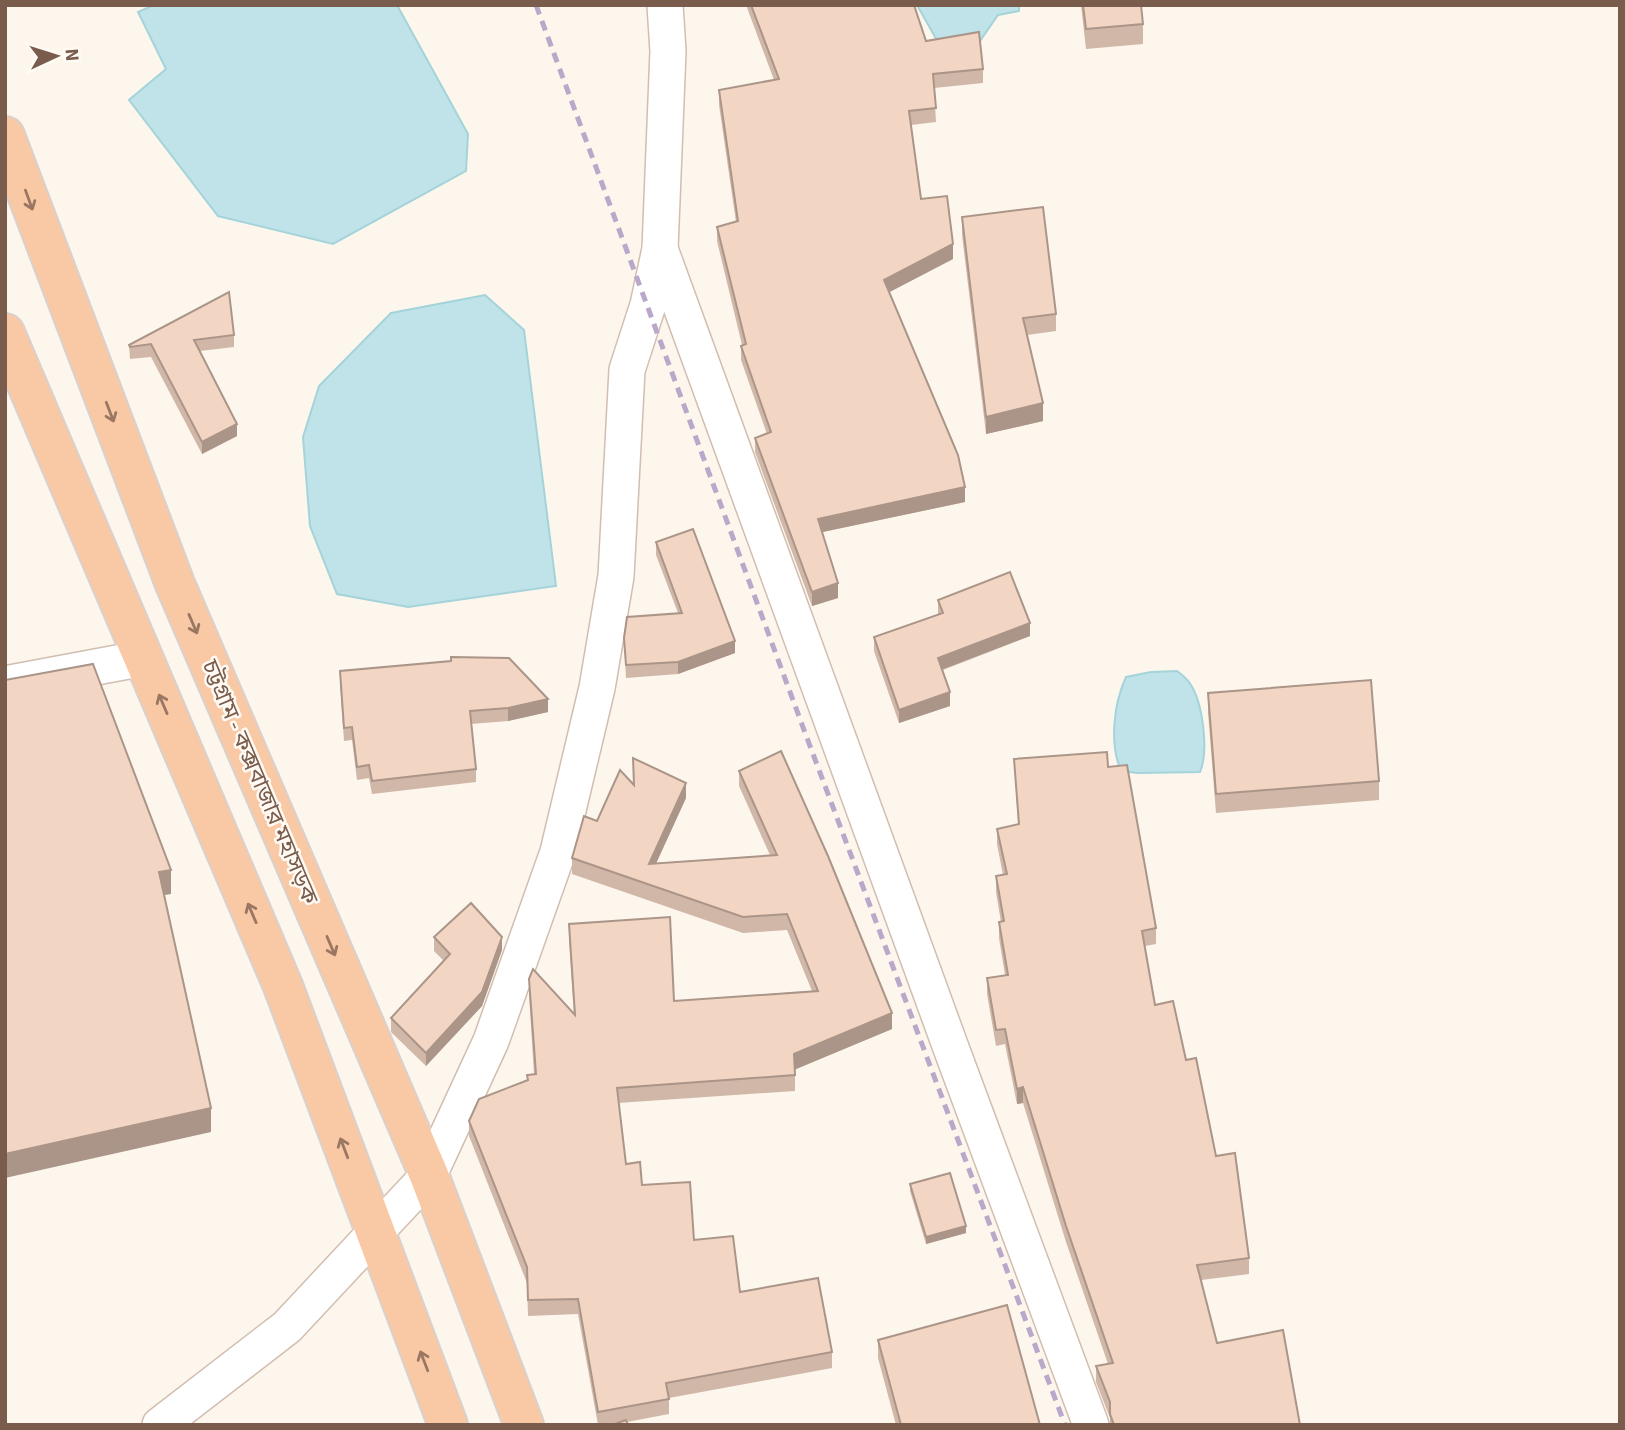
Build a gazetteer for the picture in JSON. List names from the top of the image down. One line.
{"streets":{"highway":["চট্টগ্রাম - কক্সবাজার মহাসড়ক"]},"north":"right"}
